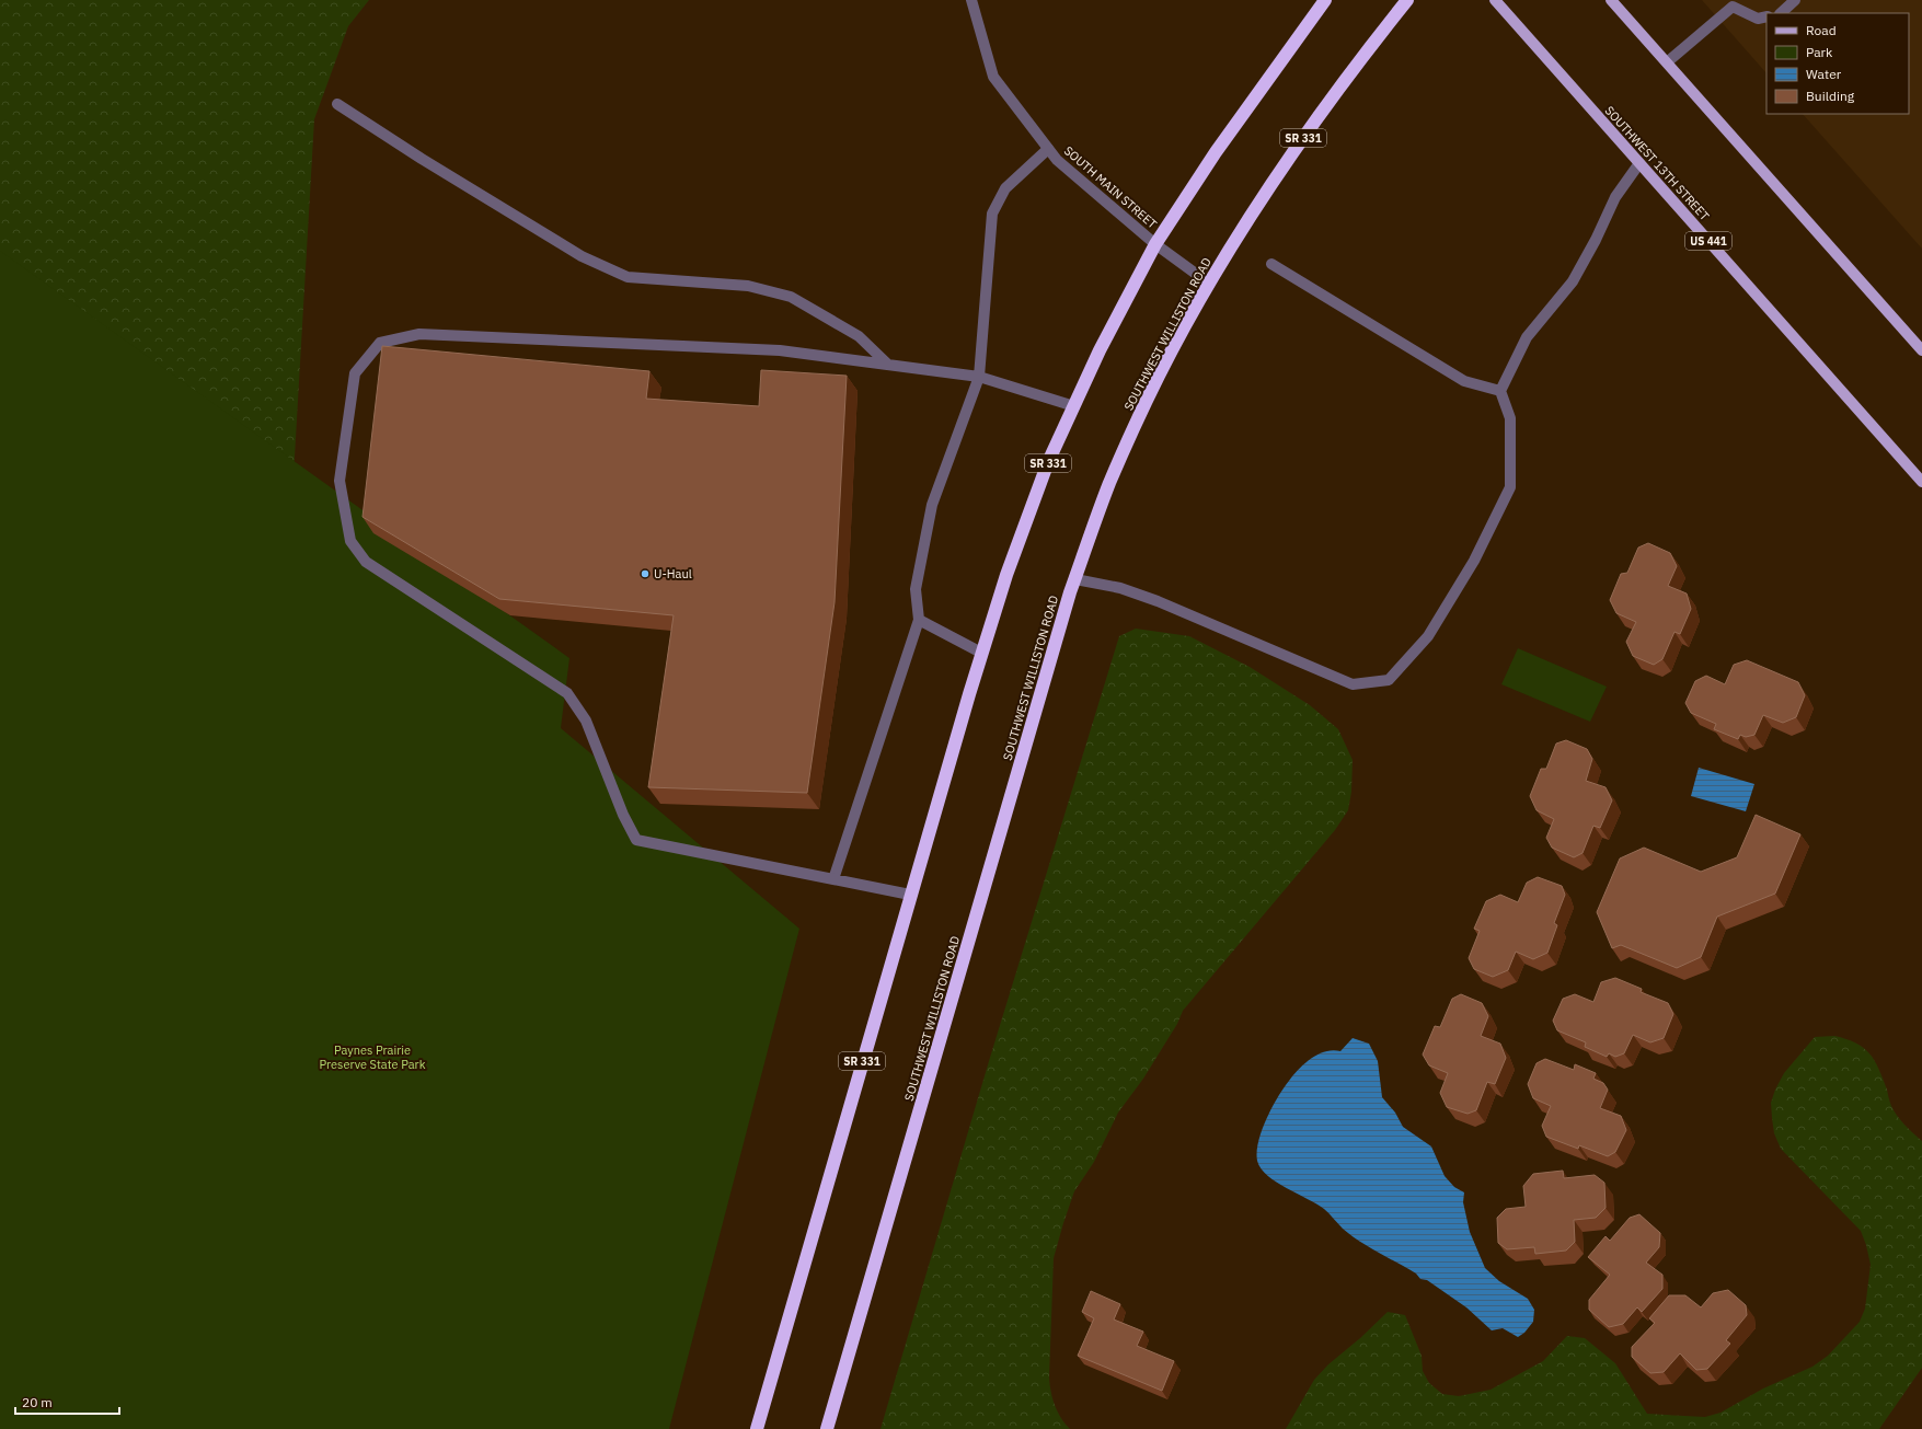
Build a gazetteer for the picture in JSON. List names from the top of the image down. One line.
{"streets":{"highway":["SR 331","SOUTHWEST WILLISTON ROAD"],"main road":["SOUTHWEST 13TH STREET","US 441"],"street":["SOUTH MAIN STREET"]},"crossings":[["SR 331","SOUTH MAIN STREET"],["SOUTH MAIN STREET","SOUTHWEST WILLISTON ROAD"]],"parks":["Paynes Prairie Preserve State Park"],"places":["U-Haul"],"legend":["Road","Park","Water","Building"],"scale_bar":"20 m"}
